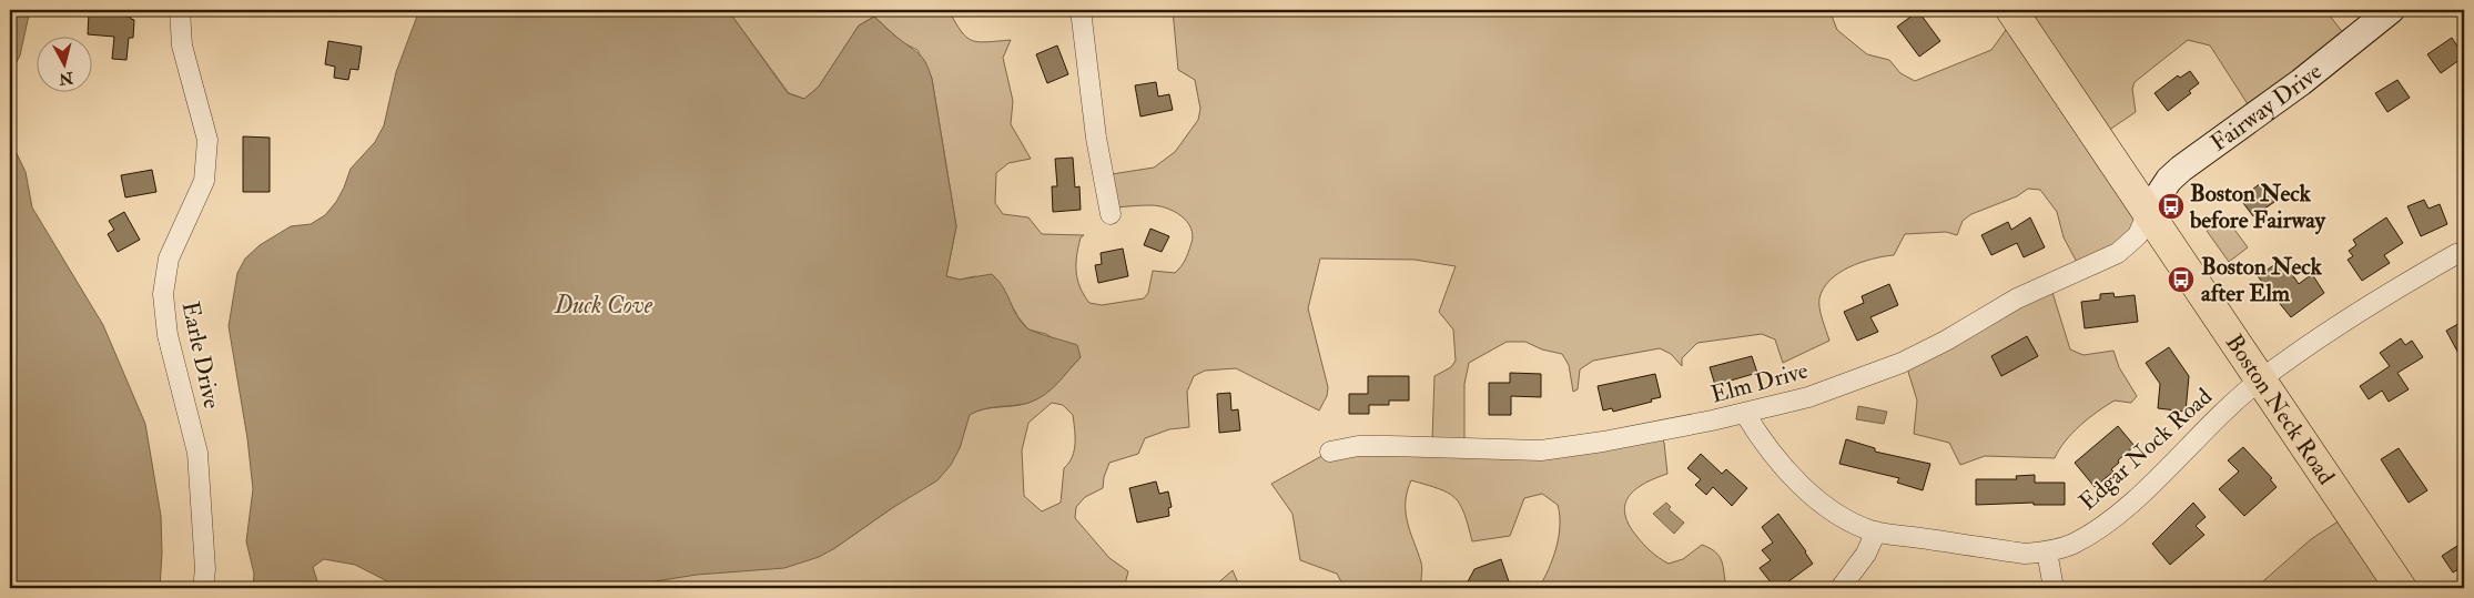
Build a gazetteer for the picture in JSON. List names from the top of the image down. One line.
{"streets":{"main road":["Boston Neck Road"],"street":["Fairway Drive","Earle Drive","Elm Drive","Edgar Nock Road"]},"crossings":[["Fairway Drive","Elm Drive"],["Fairway Drive","Boston Neck Road"],["Elm Drive","Boston Neck Road"],["Elm Drive","Edgar Nock Road"],["Boston Neck Road","Edgar Nock Road"]],"water":["Duck Cove"],"places":{"bus stop":["Boston Neck before Fairway","Boston Neck after Elm"]},"north":"bottom"}
